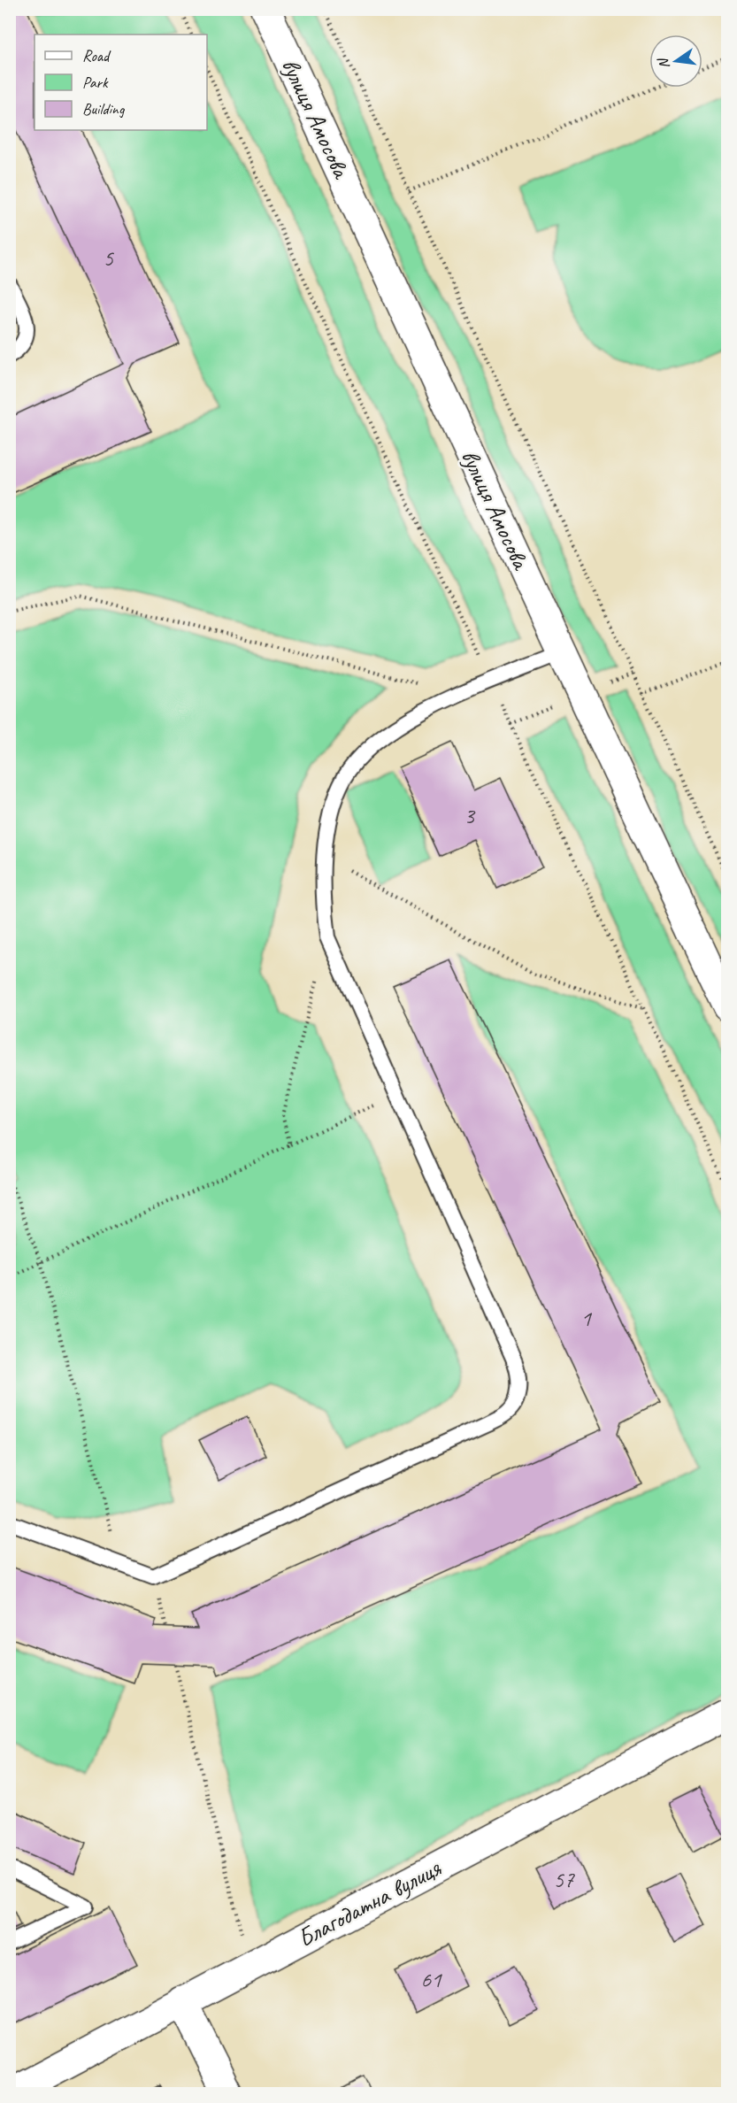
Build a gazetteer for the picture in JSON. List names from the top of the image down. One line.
{"streets":{"street":["вулиця Амосова","Благодатна вулиця"]},"house_numbers":["5","3","1","57","61"],"legend":["Road","Park","Building"],"north":"left"}
